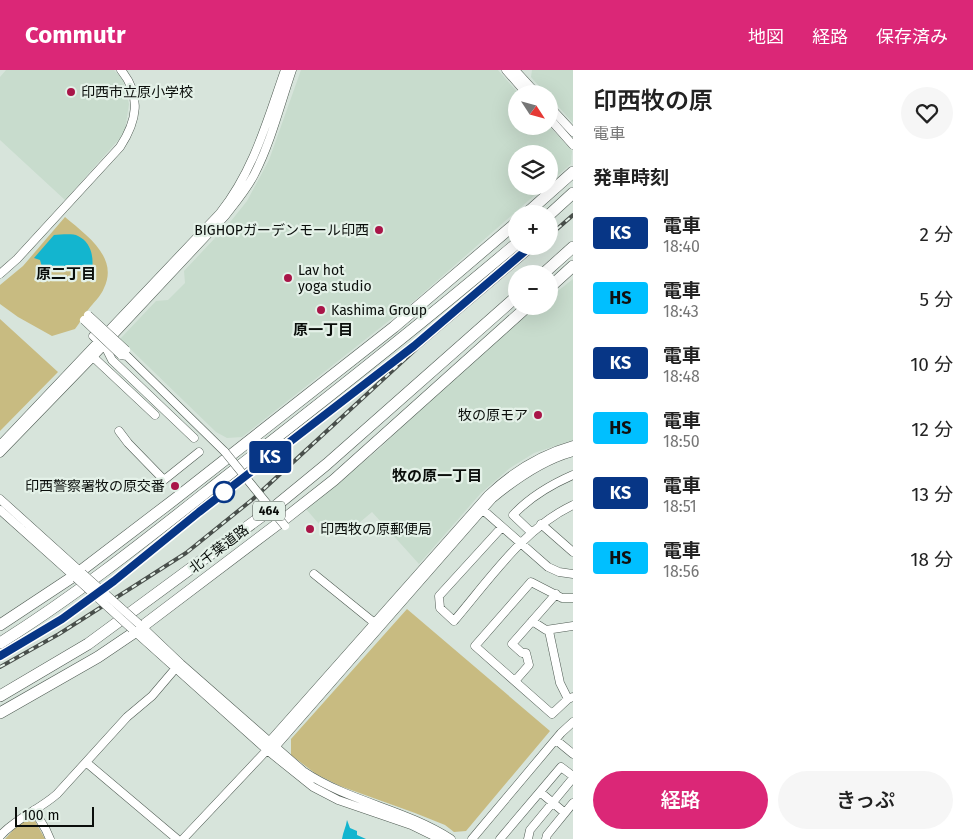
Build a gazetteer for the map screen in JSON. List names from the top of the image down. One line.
{"streets":{"highway":["464","北千葉道路"]},"districts":["原二丁目","原一丁目","牧の原一丁目"],"places":["印西市立原小学校","BIGHOPガーデンモール印西","Lav hot yoga studio","Kashima Group","牧の原モア","印西警察署牧の原交番","印西牧の原郵便局"],"scale_bar":"100 m","north":"bottom right","page":{"header":"Commutr","nav":["地図","経路","保存済み"],"on_map":"KS","heading":[["印西牧の原","電車"],"発車時刻"],"map_buttons":["+","−"],"list":[{"mark":"KS","name":"電車","note":"18:40","value":"2 分"},{"mark":"HS","name":"電車","note":"18:43","value":"5 分"},{"mark":"KS","name":"電車","note":"18:48","value":"10 分"},{"mark":"HS","name":"電車","note":"18:50","value":"12 分"},{"mark":"KS","name":"電車","note":"18:51","value":"13 分"},{"mark":"HS","name":"電車","note":"18:56","value":"18 分"}],"buttons":["経路","きっぷ"],"scale":"100 m"}}
